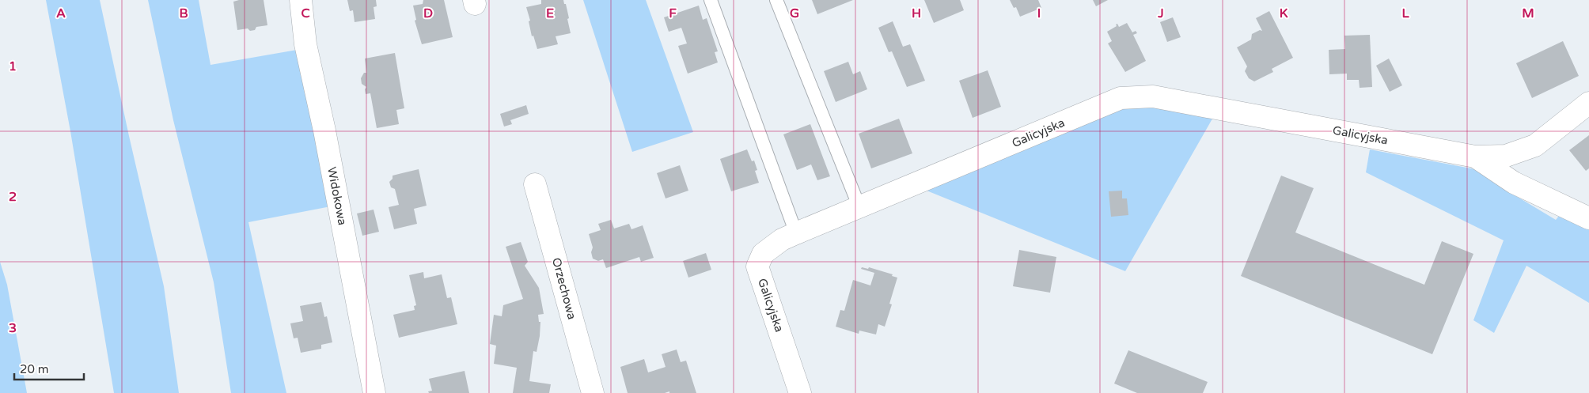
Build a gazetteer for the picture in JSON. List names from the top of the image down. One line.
{"streets":{"street":["Galicyjska","Widokowa","Orzechowa"]},"scale_bar":"20 m","grid":{"columns":["A","B","C","D","E","F","G","H","I","J","K","L","M"],"rows":["1","2","3"]}}
